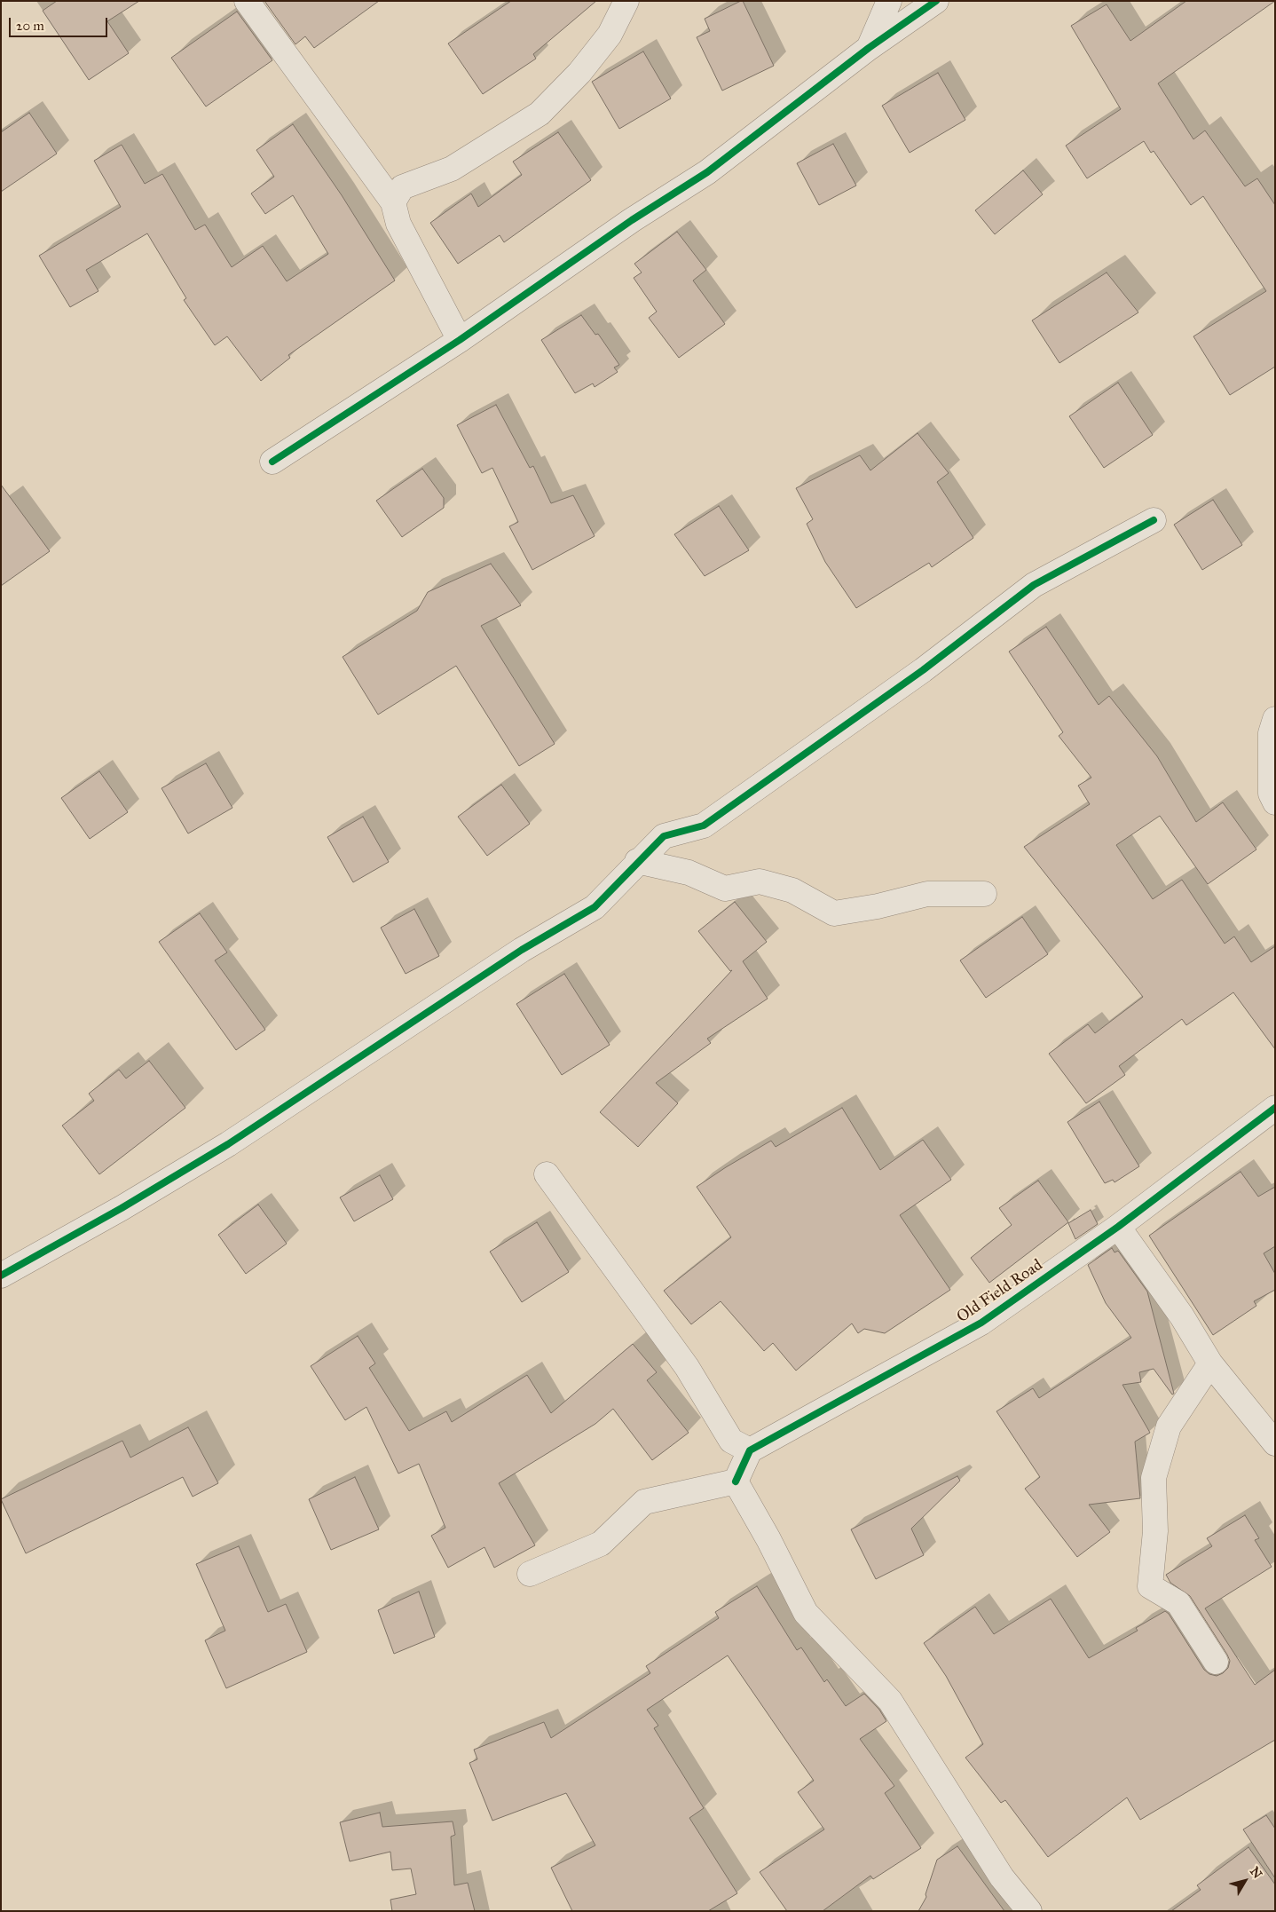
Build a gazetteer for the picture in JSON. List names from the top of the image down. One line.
{"streets":{"street":["Old Field Road"]},"scale_bar":"20 m","north":"top right"}
